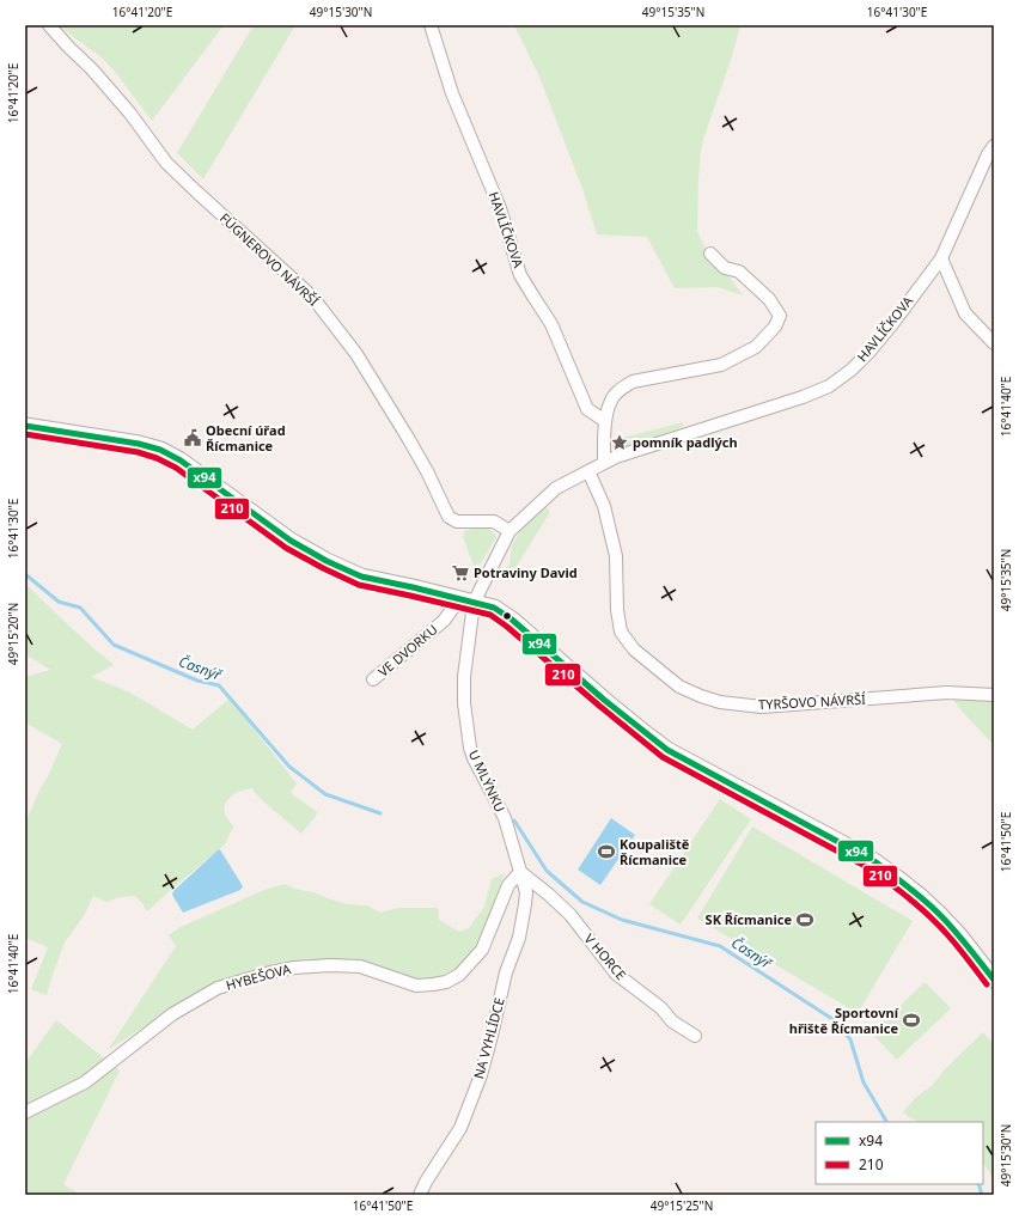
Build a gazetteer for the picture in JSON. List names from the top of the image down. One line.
{"streets":{"street":["HAVLÍČKOVA","FÜGNEROVO NÁVRŠÍ","VE DVORKU","TYRŠOVO NÁVRŠÍ","U MLÝNKU","V HORCE","HYBEŠOVA","NA VYHLÍDCE"]},"crossings":[["HAVLÍČKOVA","FÜGNEROVO NÁVRŠÍ"],["HAVLÍČKOVA","TYRŠOVO NÁVRŠÍ"],["VE DVORKU","U MLÝNKU"],["U MLÝNKU","V HORCE"],["U MLÝNKU","HYBEŠOVA"],["U MLÝNKU","NA VYHLÍDCE"],["V HORCE","HYBEŠOVA"],["V HORCE","NA VYHLÍDCE"],["HYBEŠOVA","NA VYHLÍDCE"]],"water":["Časnýř"],"places":{"public building":["Obecní úřad Řícmanice"],"place":["pomník padlých"],"supermarket":["Potraviny David"],"sports":["Koupaliště Řícmanice","SK Řícmanice","Sportovní hřiště Řícmanice"]},"lines":["transit line x94","transit line 210"],"legend":["x94","210"],"coordinates":["16°41'20\"E","49°15'30\"N","49°15'35\"N","16°41'30\"E","16°41'40\"E","49°15'20\"N","16°41'50\"E","49°15'25\"N"]}
